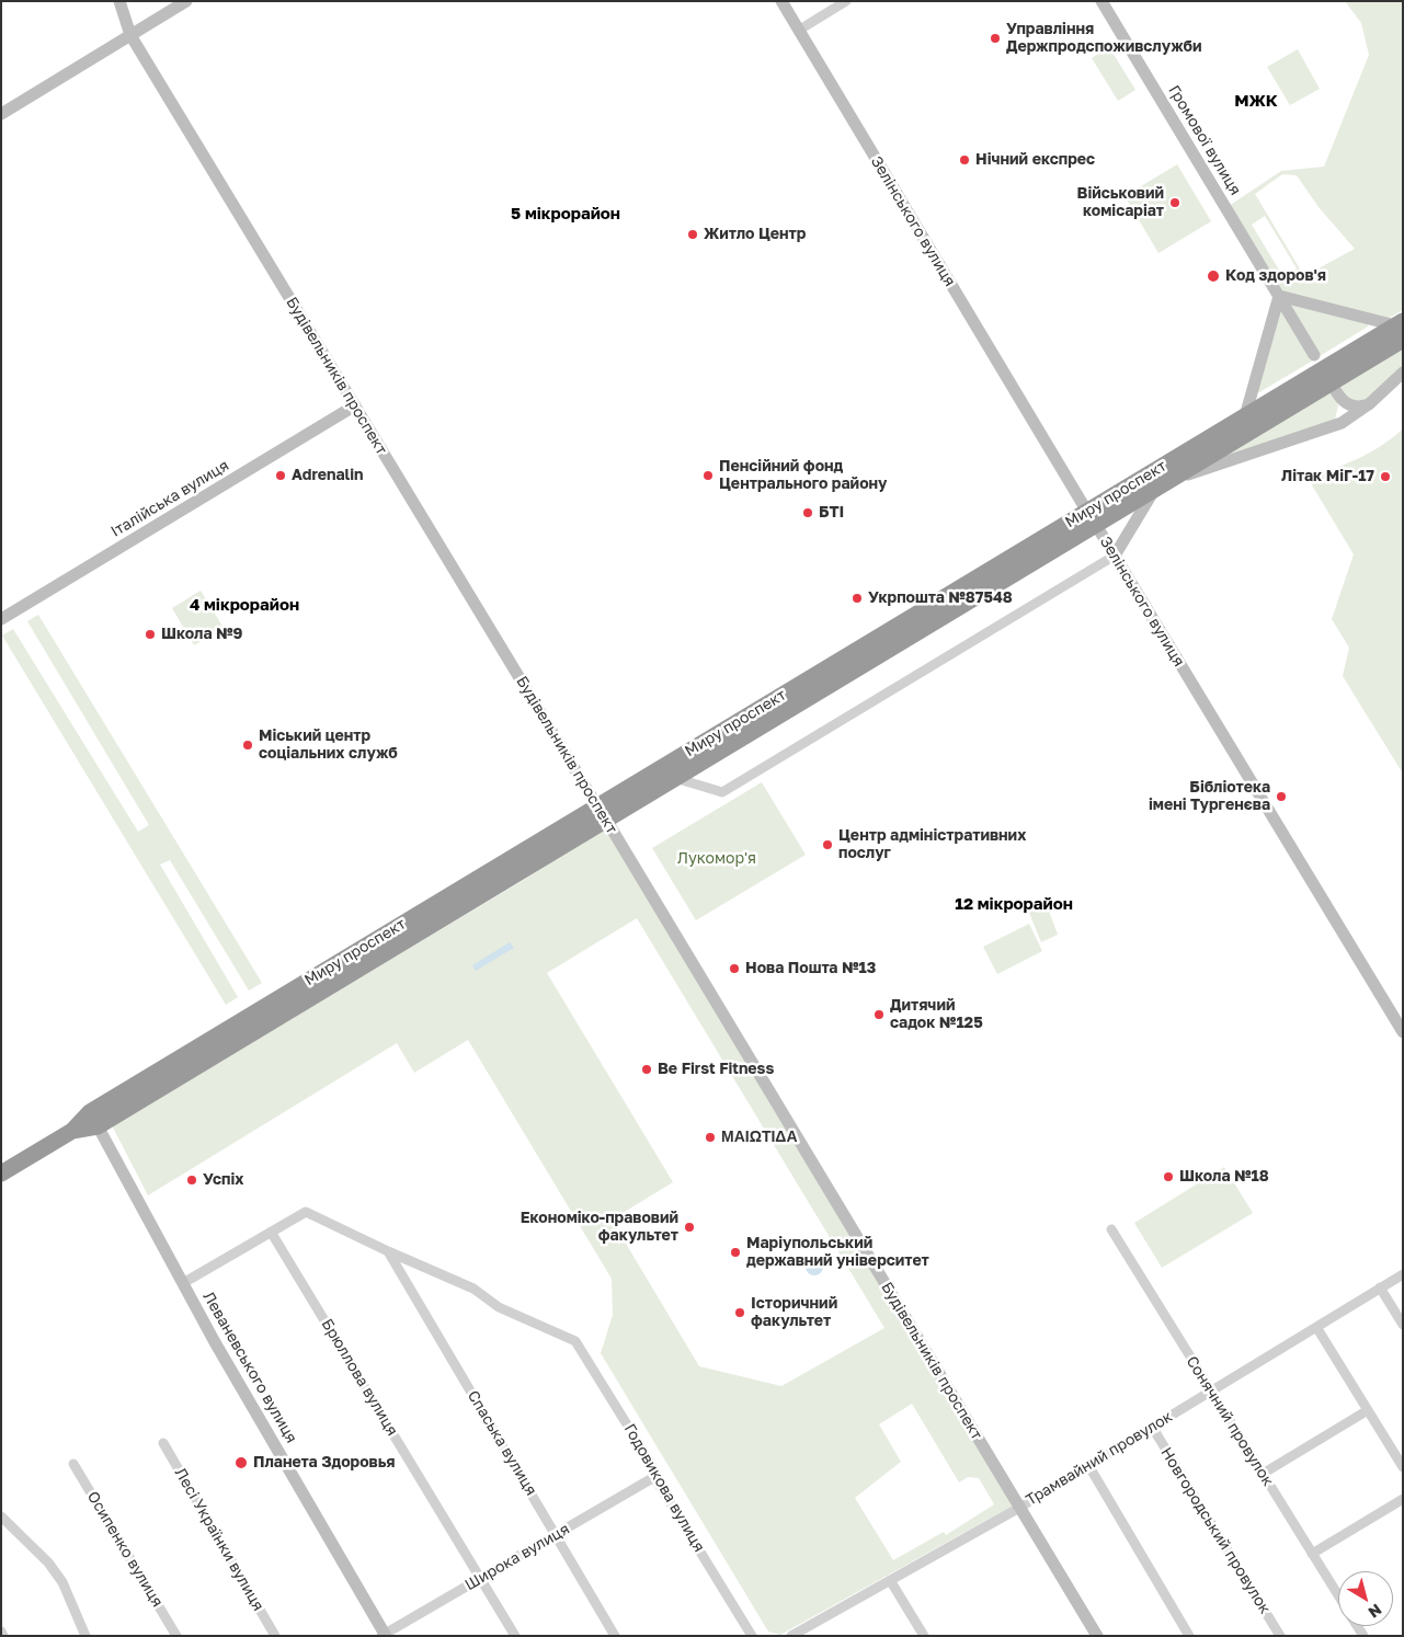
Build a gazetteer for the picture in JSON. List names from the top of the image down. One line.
{"streets":{"highway":["Миру проспект"],"street":["Громової вулиця","Зелінського вулиця","Будівельників проспект","Італійська вулиця","Леваневського вулиця","Брюллова вулиця","Сонячний провулок","Спаська вулиця","Трамвайний провулок","Годовикова вулиця","Новгородський провулок","Лесі Українки вулиця","Осипенко вулиця","Широка вулиця"]},"crossings":[["Зелінського вулиця","Миру проспект"],["Будівельників проспект","Миру проспект"],["Будівельників проспект","Італійська вулиця"],["Будівельників проспект","Трамвайний провулок"],["Миру проспект","Леваневського вулиця"],["Леваневського вулиця","Широка вулиця"],["Брюллова вулиця","Широка вулиця"],["Сонячний провулок","Трамвайний провулок"],["Спаська вулиця","Годовикова вулиця"],["Спаська вулиця","Широка вулиця"],["Трамвайний провулок","Новгородський провулок"],["Годовикова вулиця","Широка вулиця"]],"districts":["МЖК","5 мікрорайон","4 мікрорайон","12 мікрорайон"],"parks":["Лукомор'я"],"places":["Управління Держпродспоживслужби","Нічний експрес","Військовий комісаріат","Житло Центр","Код здоров'я","Adrenalin","Пенсійний фонд Центрального району","Літак МіГ-17","БТІ","Укрпошта №87548","Школа №9","Міський центр соціальних служб","Бібліотека імені Тургенєва","Центр адміністративних послуг","Нова Пошта №13","Дитячий садок №125","Be First Fitness","ΜΑΙΩΤΙΔΑ","Школа №18","Успіх","Економіко-правовий факультет","Маріупольський державний університет","Історичний факультет","Планета Здоровья"],"north":"bottom right"}
